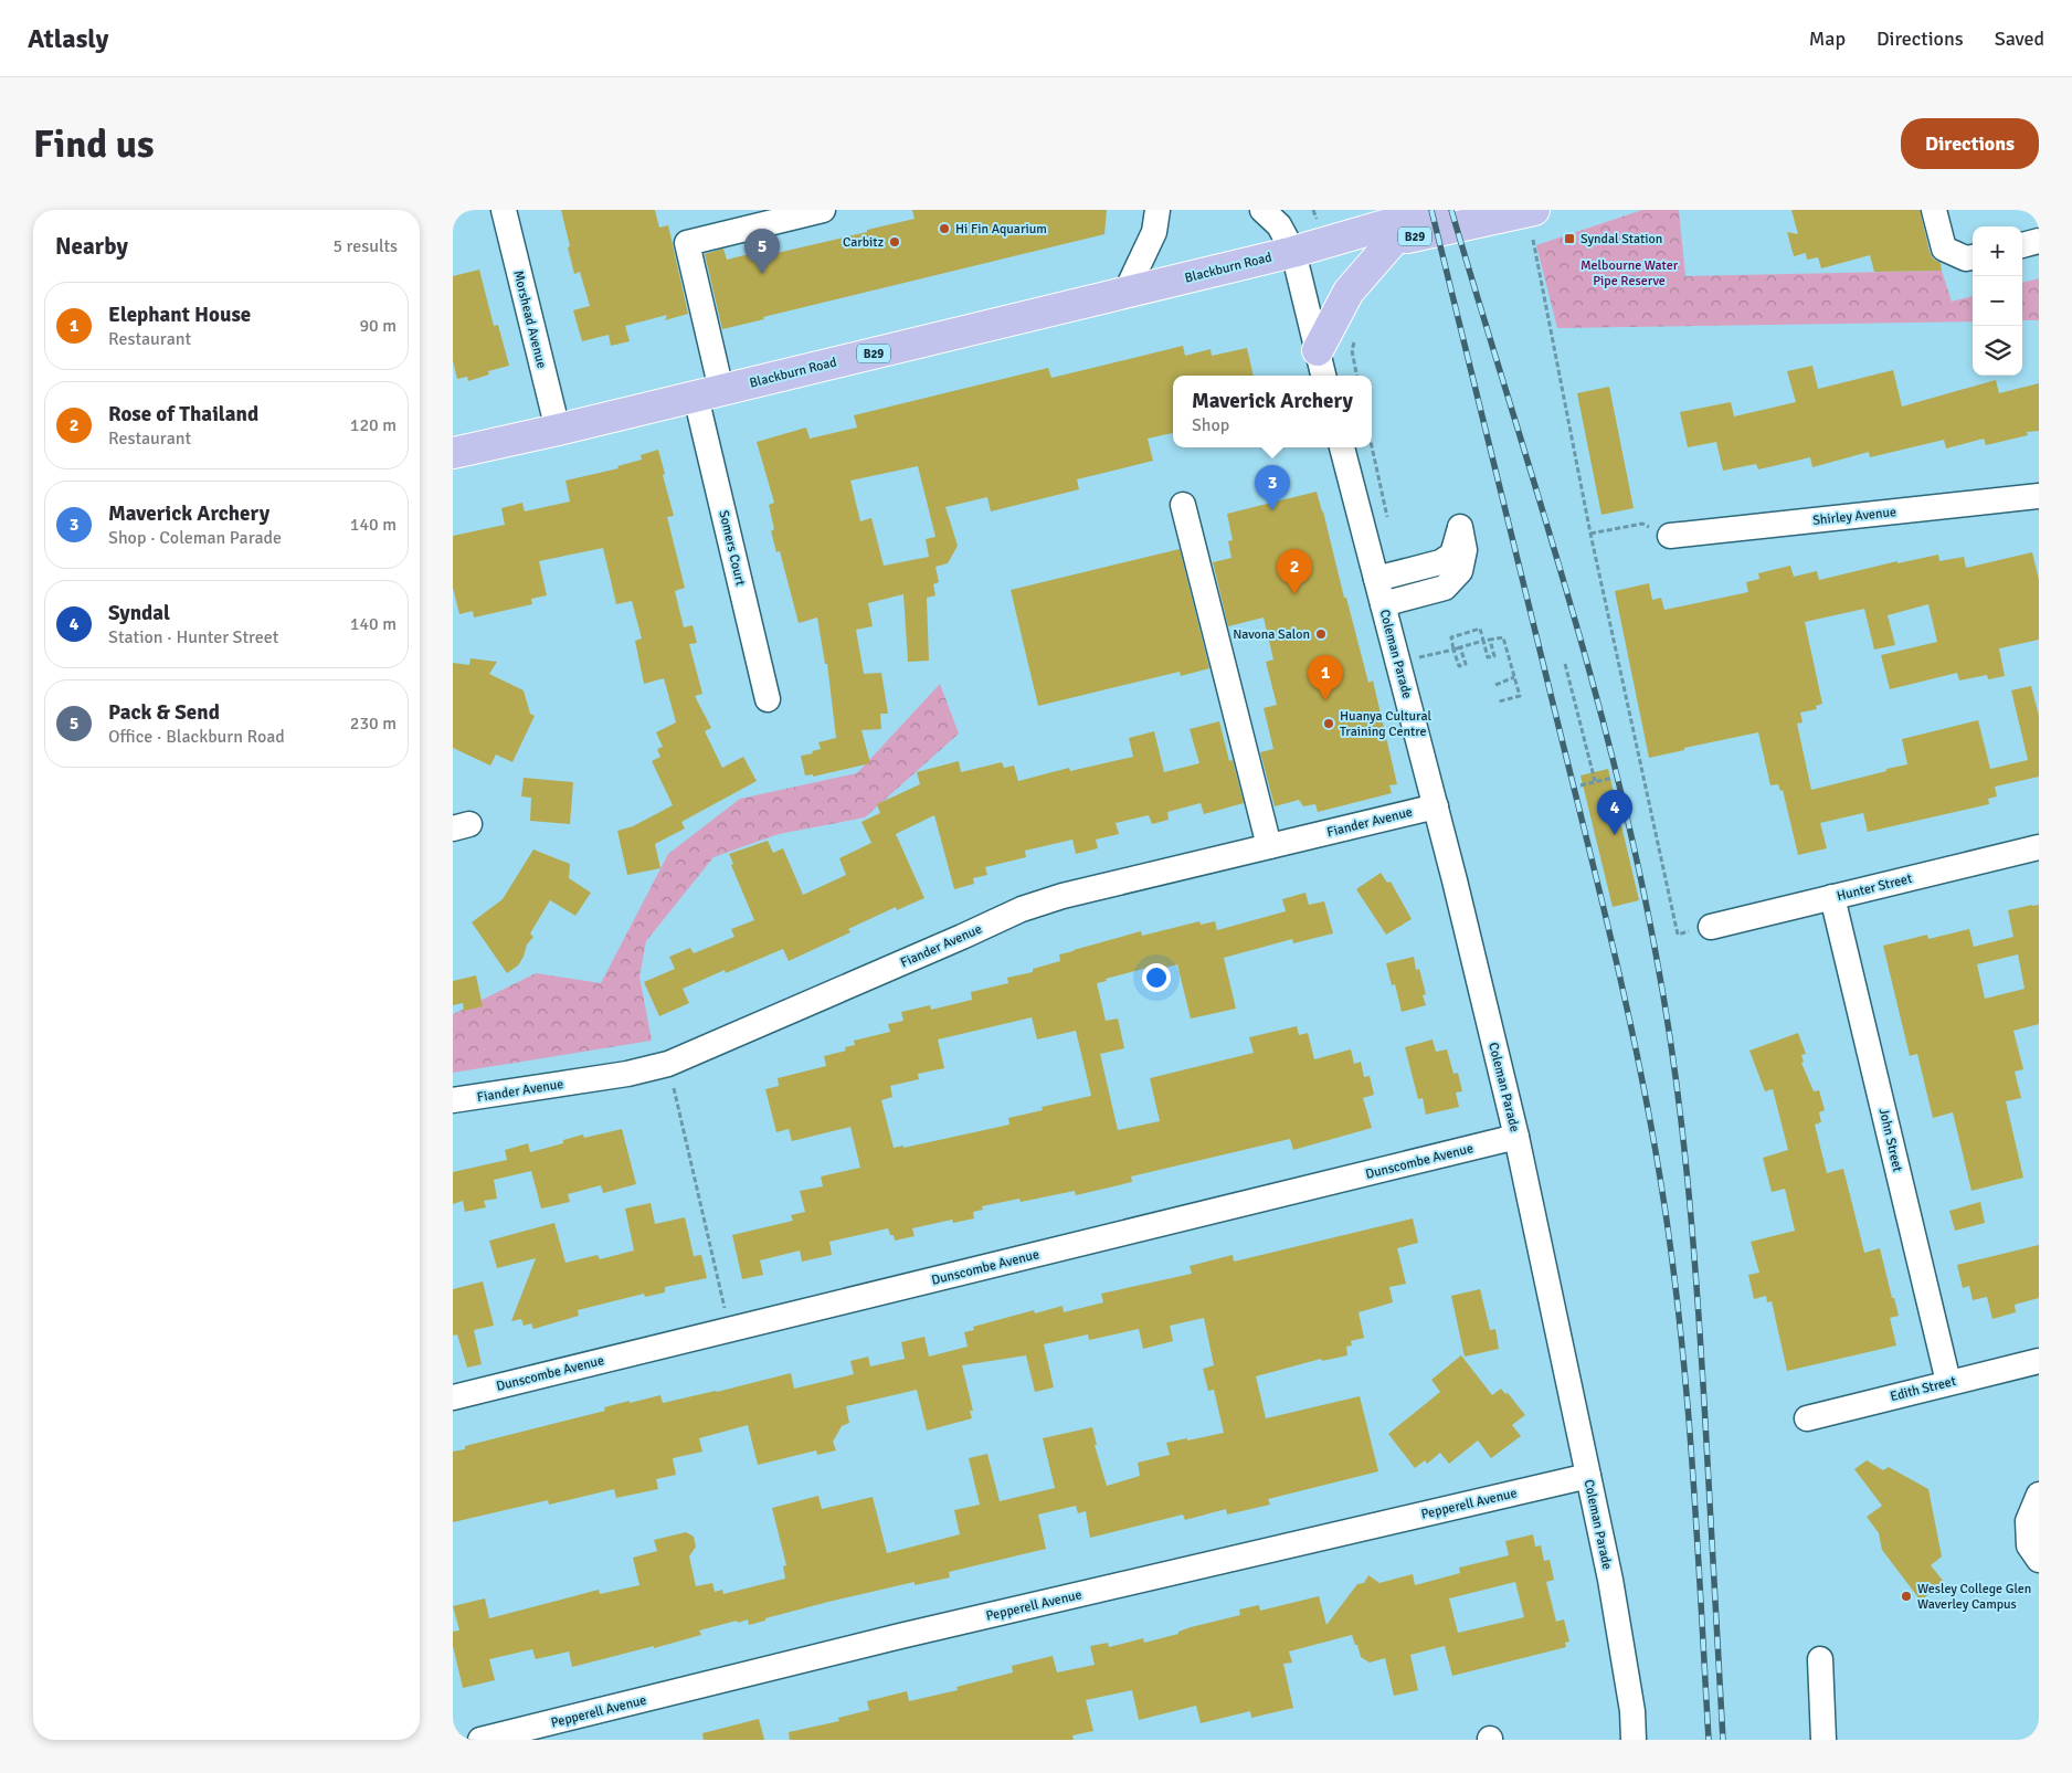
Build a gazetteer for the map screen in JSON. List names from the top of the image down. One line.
{"streets":{"main road":["B29","Blackburn Road"],"street":["Morshead Avenue","Shirley Avenue","Somers Court","Coleman Parade","Fiander Avenue","Hunter Street","John Street","Dunscombe Avenue","Edith Street","Pepperell Avenue"]},"crossings":[["Blackburn Road","Morshead Avenue"],["Blackburn Road","Somers Court"],["Coleman Parade","Fiander Avenue"],["Coleman Parade","Dunscombe Avenue"],["Coleman Parade","Pepperell Avenue"],["Hunter Street","John Street"],["John Street","Edith Street"]],"parks":["Melbourne Water Pipe Reserve"],"places":{"other":["Hi Fin Aquarium","Carbitz","Navona Salon","Huanya Cultural Training Centre","Wesley College Glen Waverley Campus"],"transit":["Syndal Station"]},"page":{"header":"Atlasly","nav":["Map","Directions","Saved"],"buttons":"Directions","title":"Find us","heading":["Nearby","5 results"],"map_buttons":["+","−"],"pins":["5","3","2","1","4"],"list":[{"mark":"1","name":"Elephant House","note":"Restaurant","value":"90 m"},{"mark":"2","name":"Rose of Thailand","note":"Restaurant","value":"120 m"},{"mark":"3","name":"Maverick Archery","note":"Shop · Coleman Parade","value":"140 m"},{"mark":"4","name":"Syndal","note":"Station · Hunter Street","value":"140 m"},{"mark":"5","name":"Pack & Send","note":"Office · Blackburn Road","value":"230 m"}],"popup":["Maverick Archery","Shop"]}}
